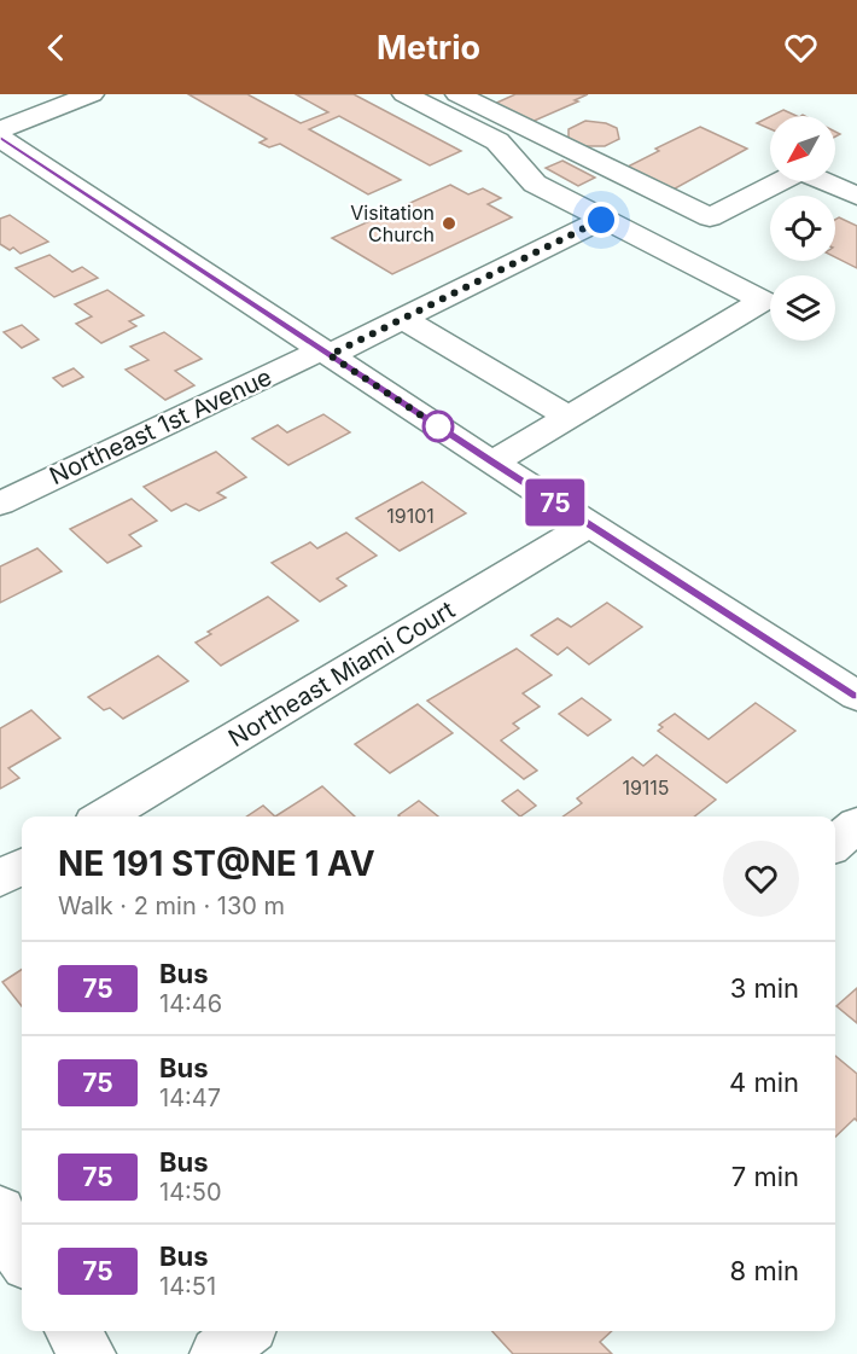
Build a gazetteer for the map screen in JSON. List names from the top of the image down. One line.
{"streets":{"street":["Northeast 1st Avenue","Northeast Miami Court"]},"places":["Visitation Church"],"lines":["bus line 75"],"house_numbers":["19101","19115"],"north":"bottom left","page":{"header":"Metrio","on_map":"75","heading":["NE 191 ST@NE 1 AV","Walk · 2 min · 130 m"],"list":[{"mark":"75","name":"Bus","note":"14:46","value":"3 min"},{"mark":"75","name":"Bus","note":"14:47","value":"4 min"},{"mark":"75","name":"Bus","note":"14:50","value":"7 min"},{"mark":"75","name":"Bus","note":"14:51","value":"8 min"}]}}
